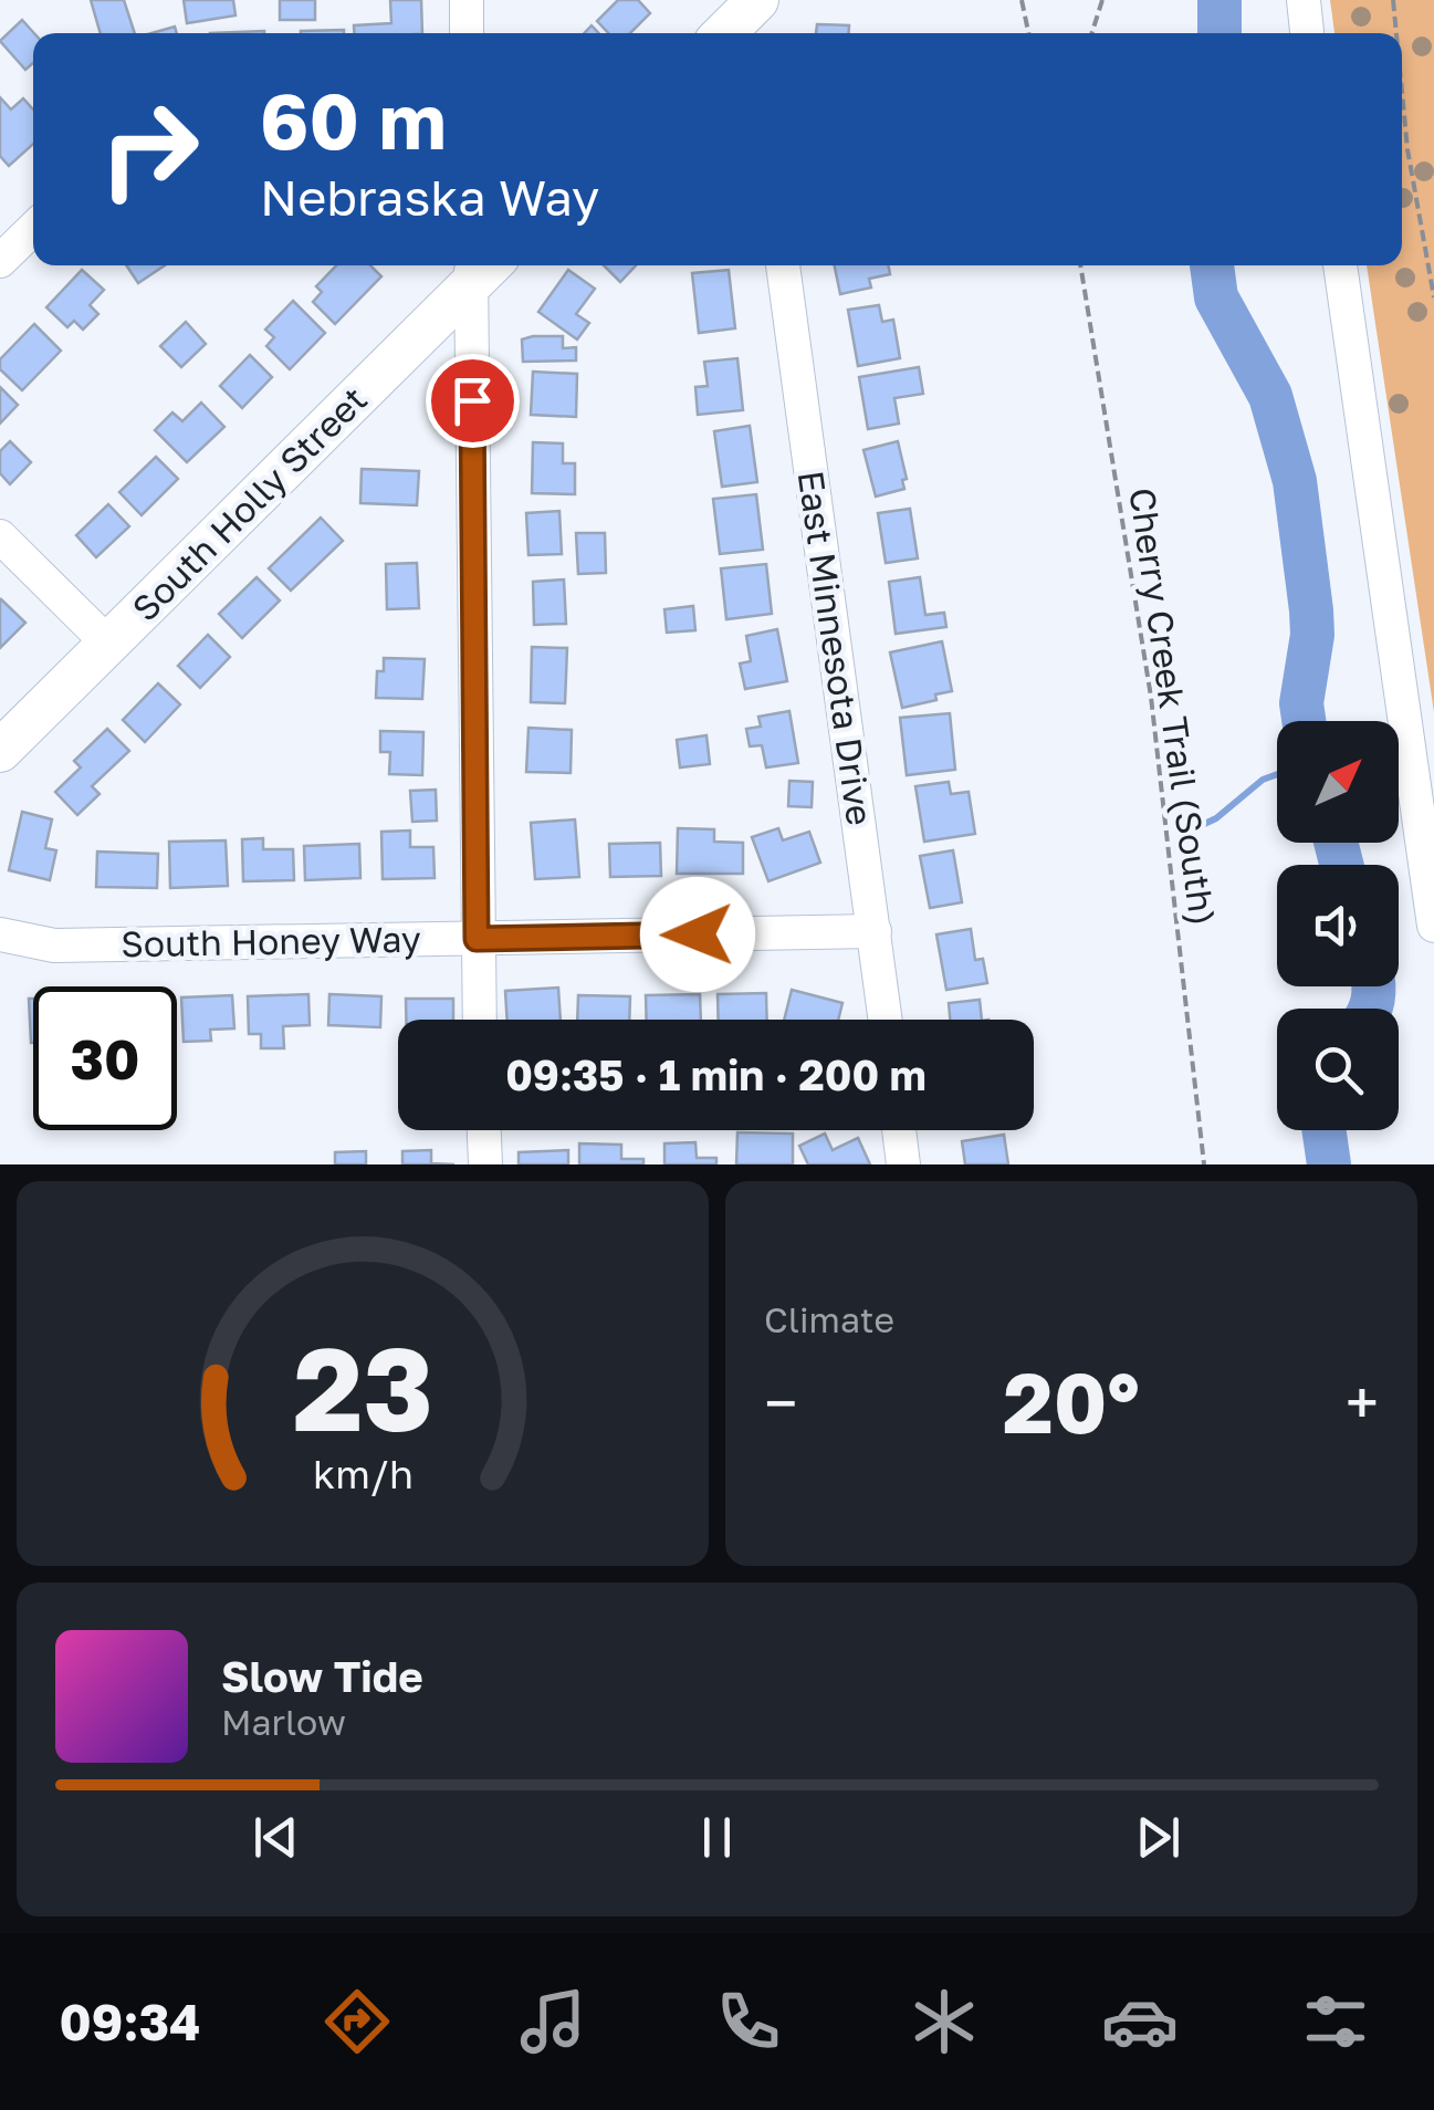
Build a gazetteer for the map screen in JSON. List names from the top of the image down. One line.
{"streets":{"main road":["South Holly Street"],"street":["East Minnesota Drive","South Honey Way"],"path":["Cherry Creek Trail (South)"]},"crossings":[["East Minnesota Drive","South Honey Way"]],"north":"top right","page":{"turn":["60 m","Nebraska Way"],"limit":"30","trip":"09:35 · 1 min · 200 m","tile":"Climate","heat":["−","20°","+"],"song":["Slow Tide","Marlow"],"tabs":"09:34","gauge":["23","km/h"]}}
